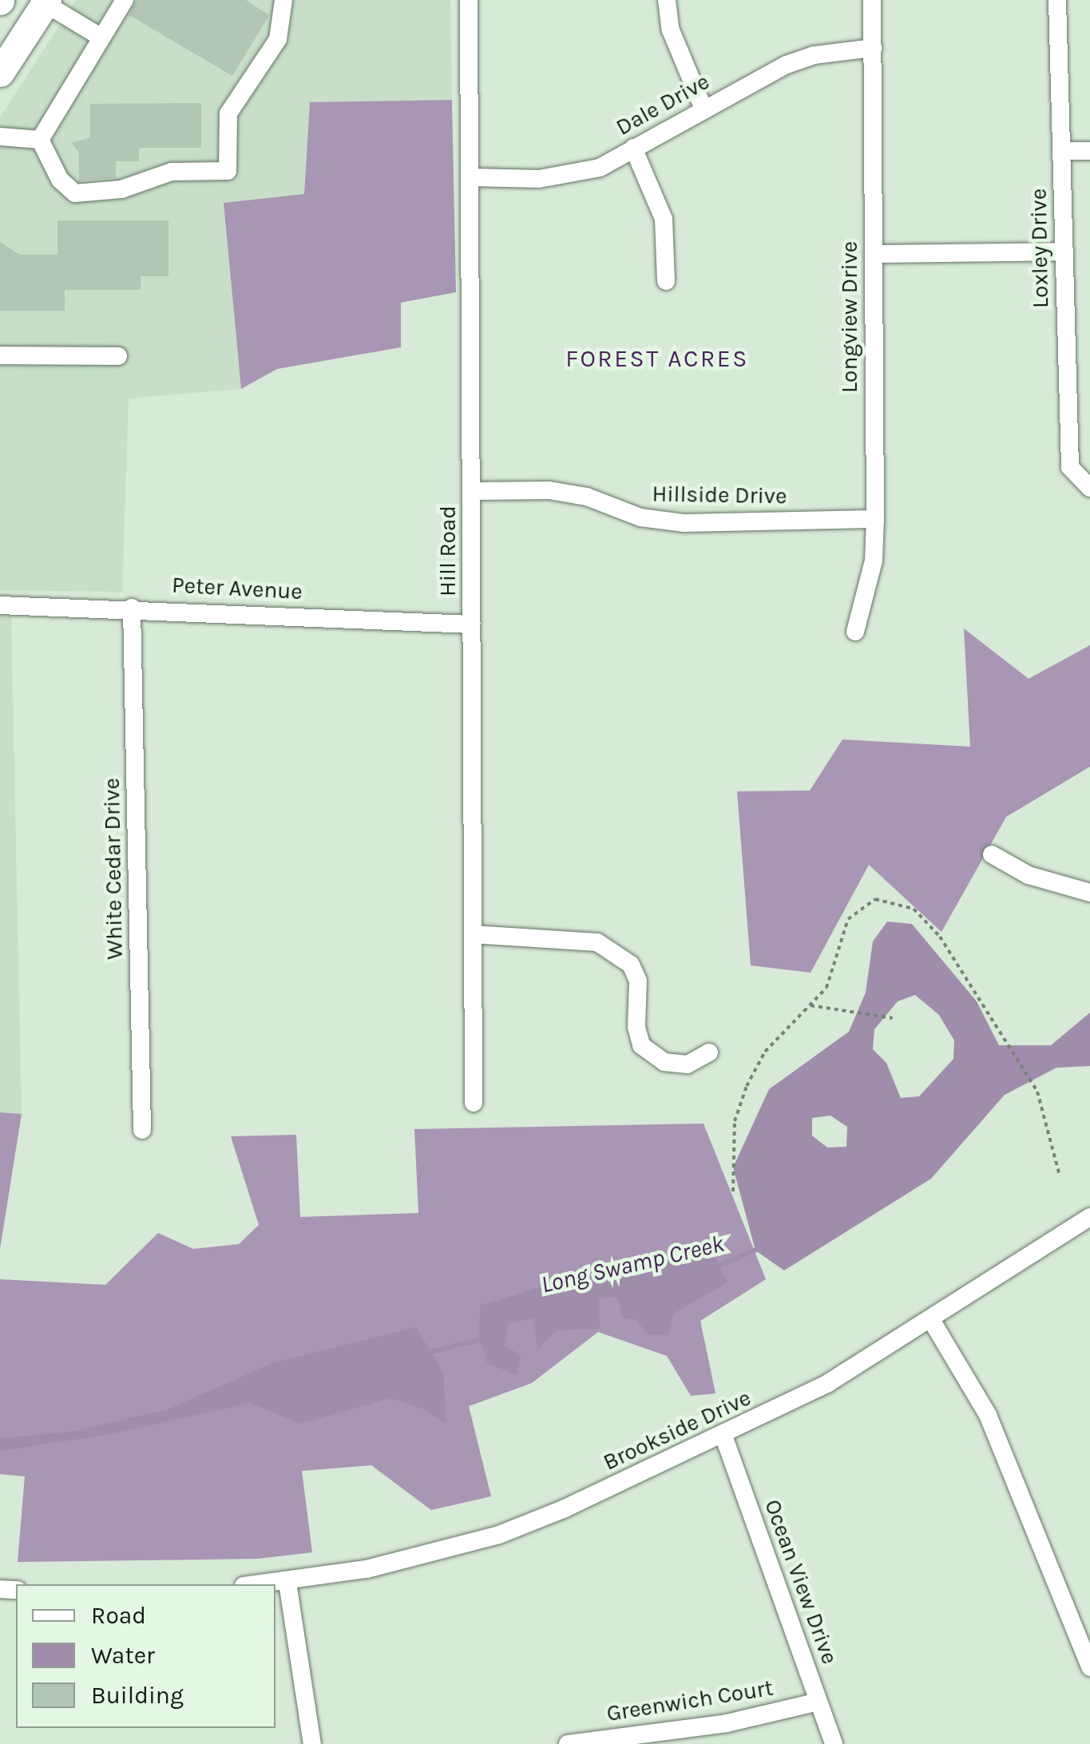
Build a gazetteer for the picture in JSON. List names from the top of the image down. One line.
{"streets":{"street":["Dale Drive","Loxley Drive","Longview Drive","Hillside Drive","Hill Road","Peter Avenue","White Cedar Drive","Brookside Drive","Ocean View Drive","Greenwich Court"]},"crossings":[["Dale Drive","Longview Drive"],["Dale Drive","Hill Road"],["Longview Drive","Hillside Drive"],["Hillside Drive","Hill Road"],["Hill Road","Peter Avenue"],["Peter Avenue","White Cedar Drive"],["Brookside Drive","Ocean View Drive"],["Ocean View Drive","Greenwich Court"]],"districts":["FOREST ACRES"],"water":["Long Swamp Creek"],"legend":["Road","Water","Building"]}
